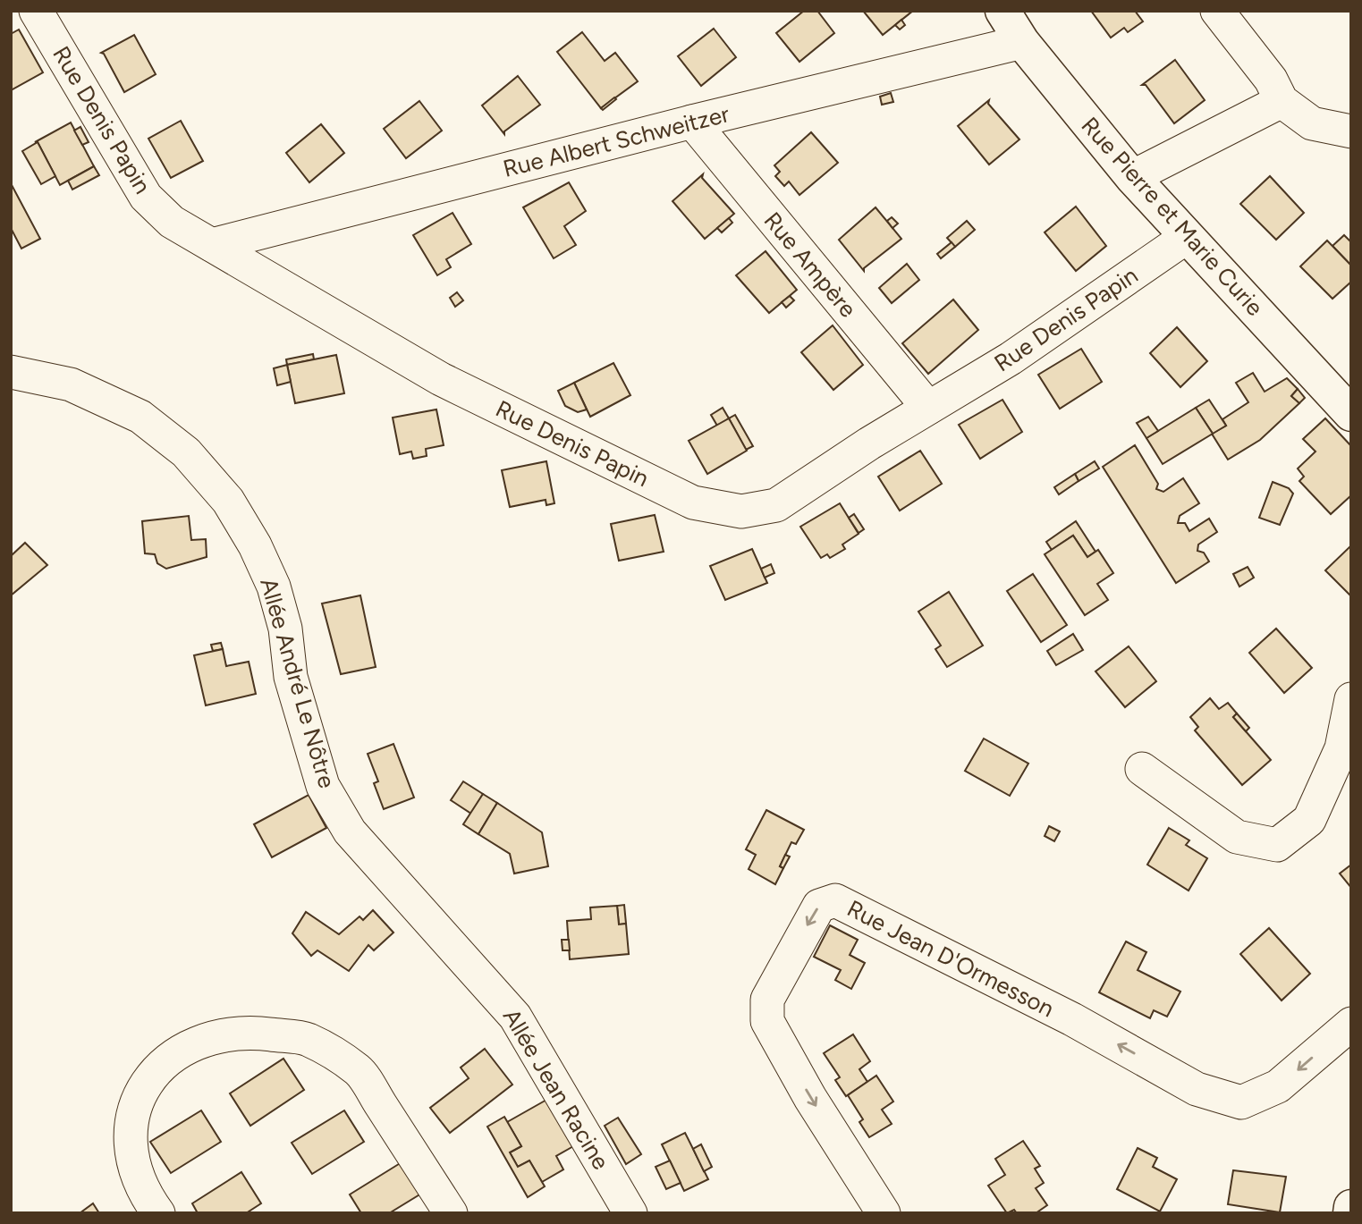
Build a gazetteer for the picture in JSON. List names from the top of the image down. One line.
{"streets":{"main road":["Rue Pierre et Marie Curie"],"street":["Rue Denis Papin","Rue Albert Schweitzer","Rue Ampère","Allée André Le Nôtre","Rue Jean D'Ormesson","Allée Jean Racine"]},"crossings":[["Rue Denis Papin","Rue Albert Schweitzer"],["Rue Denis Papin","Rue Pierre et Marie Curie"],["Rue Denis Papin","Rue Ampère"],["Rue Albert Schweitzer","Rue Pierre et Marie Curie"],["Rue Albert Schweitzer","Rue Ampère"],["Allée André Le Nôtre","Allée Jean Racine"]]}
